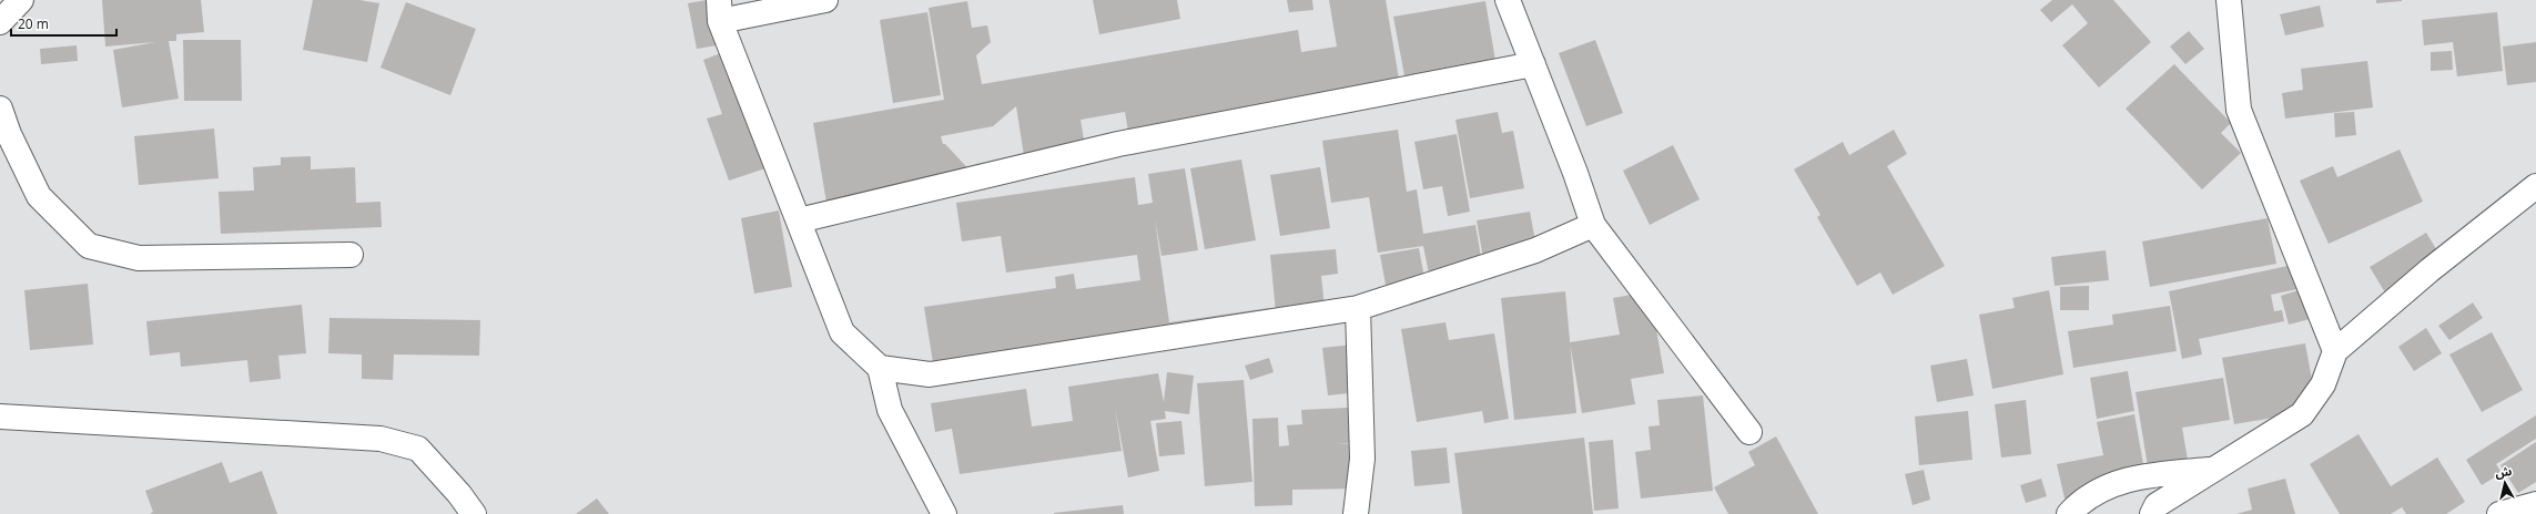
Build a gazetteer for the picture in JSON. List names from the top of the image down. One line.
{"scale_bar":"20 m","north":"top"}
